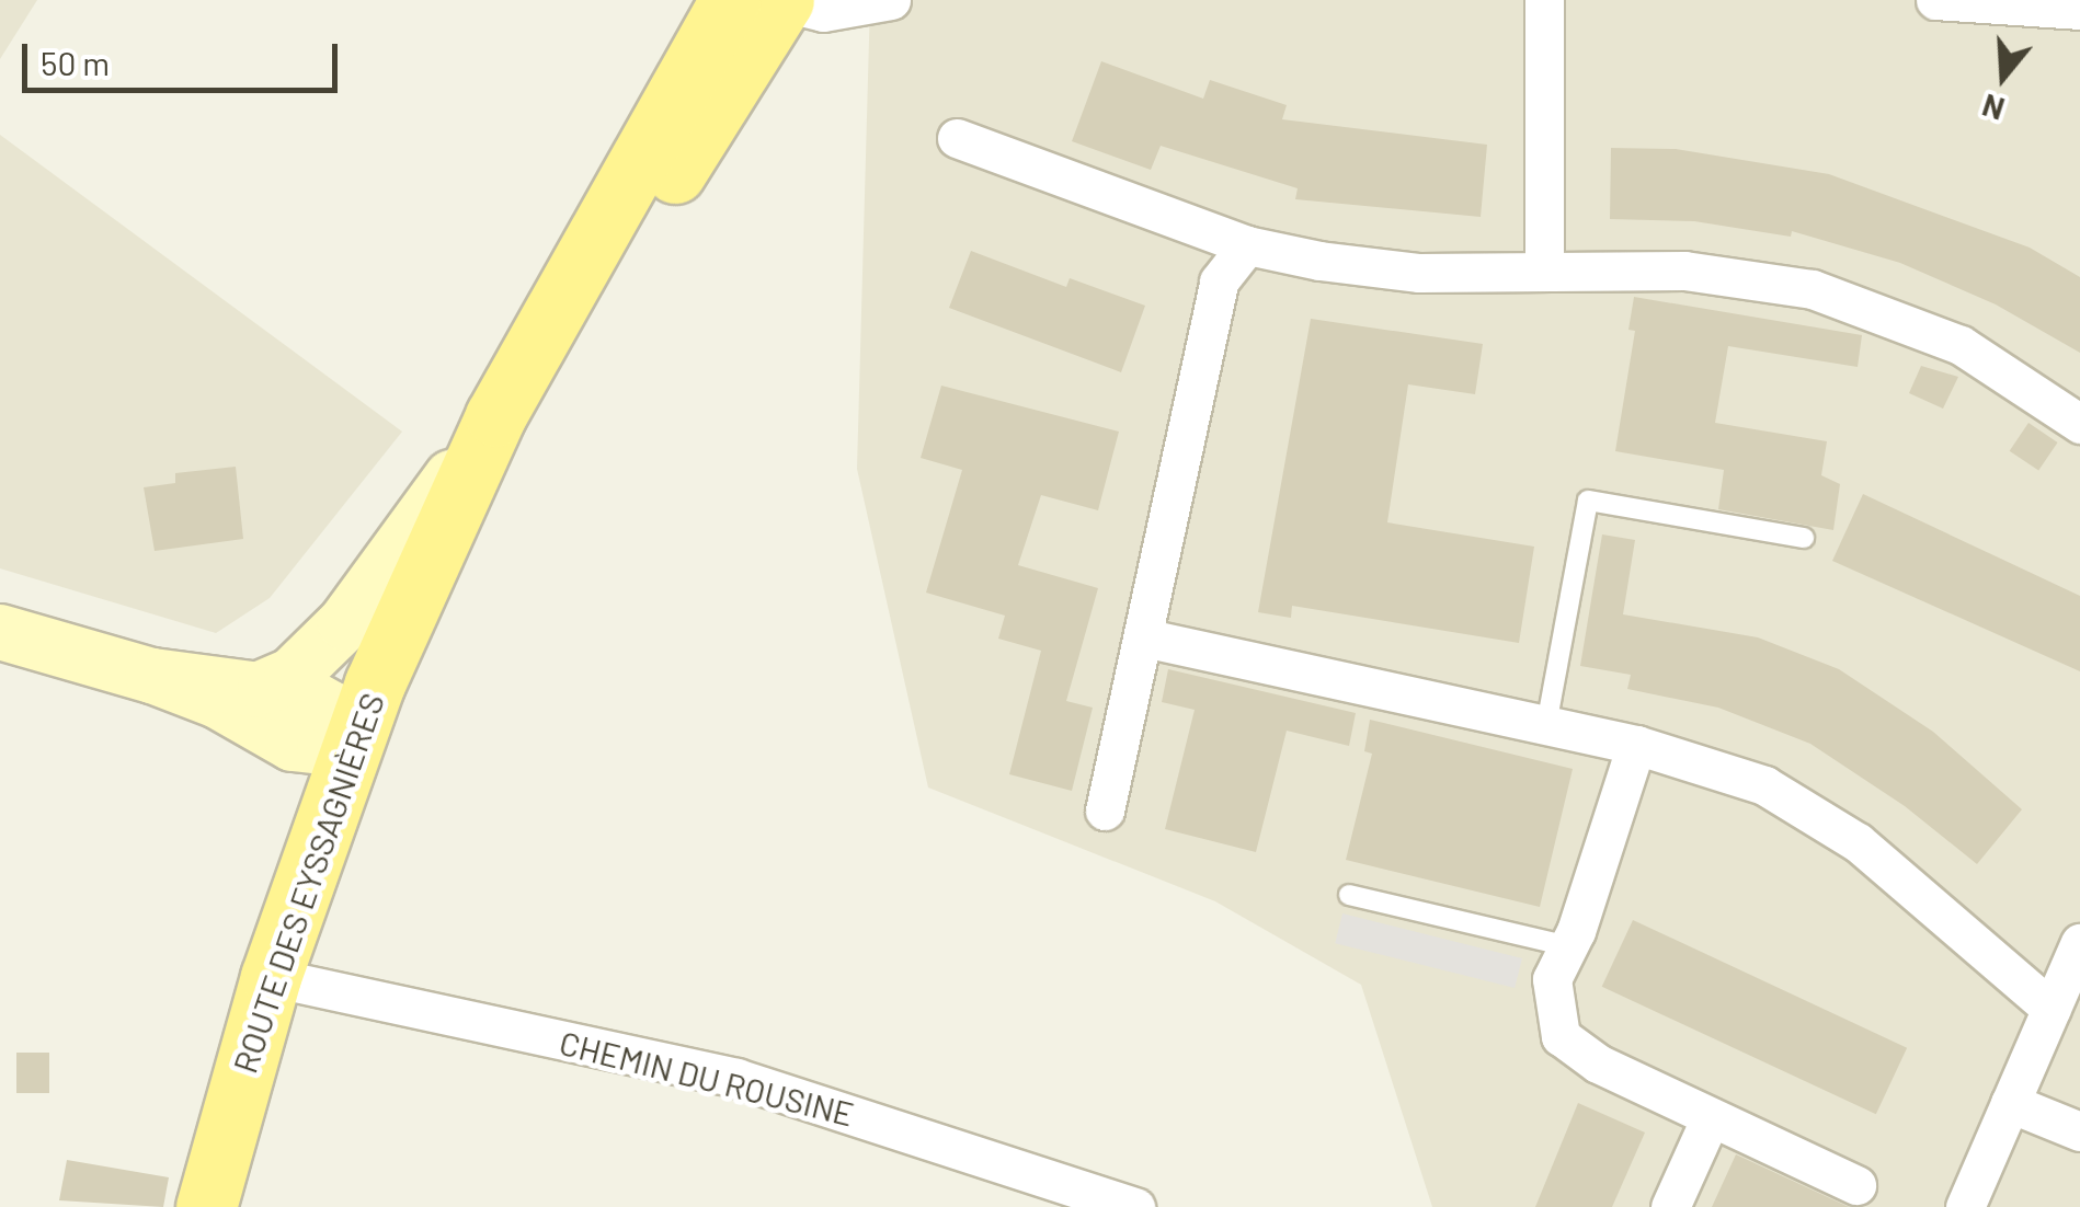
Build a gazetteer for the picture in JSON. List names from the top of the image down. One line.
{"streets":{"main road":["ROUTE DES EYSSAGNIÈRES"],"street":["CHEMIN DU ROUSINE"]},"crossings":[["ROUTE DES EYSSAGNIÈRES","CHEMIN DU ROUSINE"]],"scale_bar":"50 m","north":"bottom"}
